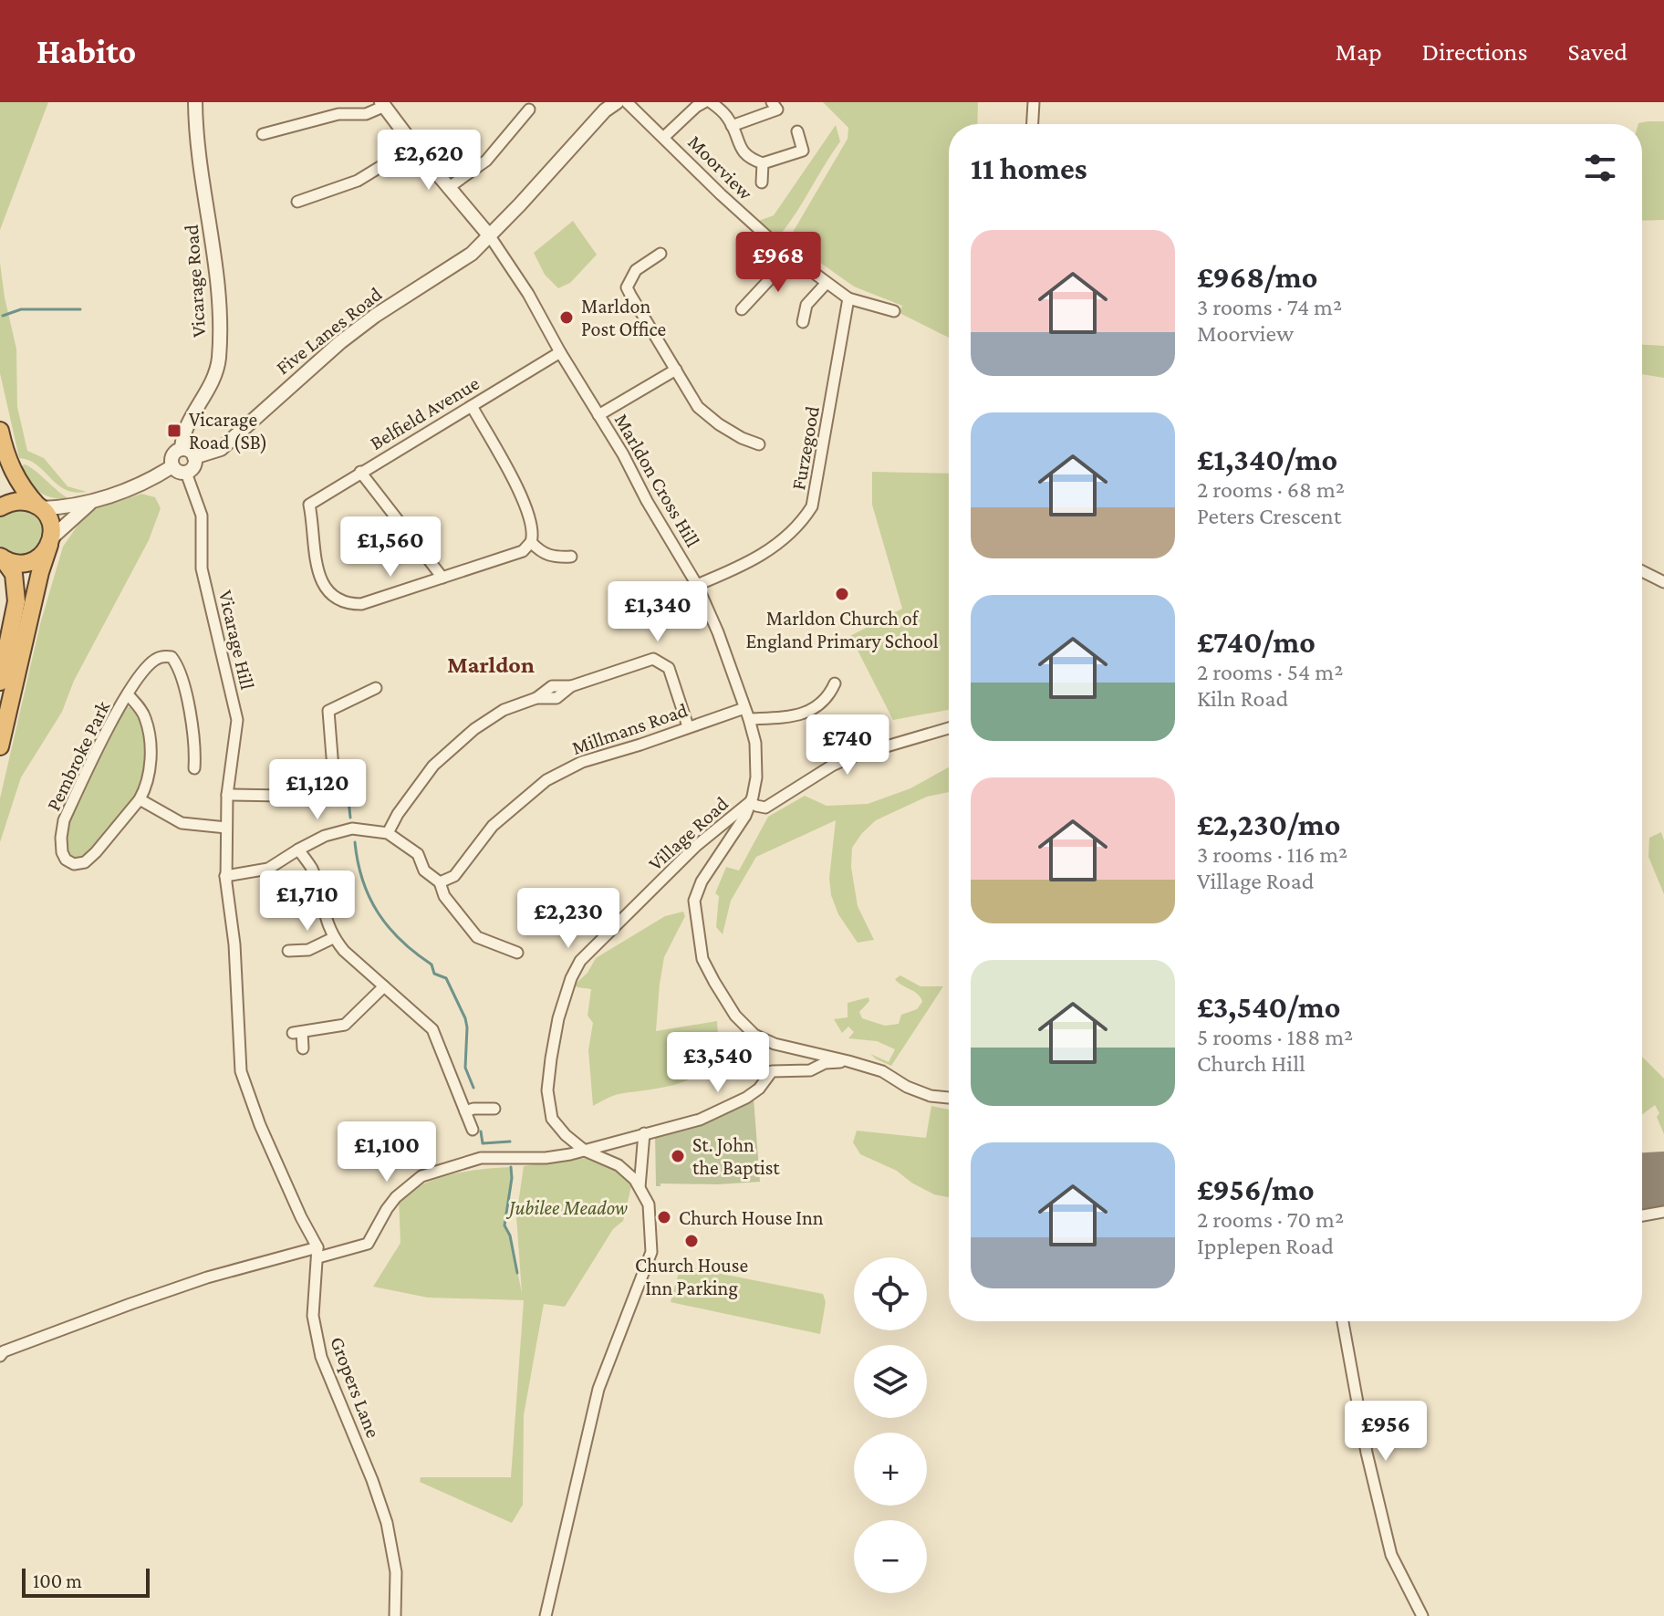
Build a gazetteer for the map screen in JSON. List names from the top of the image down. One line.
{"streets":{"street":["Moorview","Vicarage Road","Five Lanes Road","Belfield Avenue","Furzegood","Marldon Cross Hill","Vicarage Hill","Millmans Road","Pembroke Park","Village Road","Gropers Lane"]},"crossings":[["Moorview","Furzegood"],["Vicarage Road","Five Lanes Road"],["Vicarage Road","Vicarage Hill"],["Five Lanes Road","Marldon Cross Hill"],["Five Lanes Road","Vicarage Hill"],["Belfield Avenue","Marldon Cross Hill"],["Furzegood","Marldon Cross Hill"],["Marldon Cross Hill","Millmans Road"],["Marldon Cross Hill","Village Road"]],"districts":["Marldon"],"parks":["Jubilee Meadow"],"places":{"other":["Marldon Post Office","Marldon Church of England Primary School","St. John the Baptist","Church House Inn","Church House Inn Parking"],"transit":["Vicarage Road (SB)"]},"scale_bar":"100 m","page":{"header":"Habito","nav":["Map","Directions","Saved"],"heading":"11 homes","price":["£2,620","£968","£1,560","£1,340","£740","£1,120","£1,710","£2,230","£3,540","£1,100","£956"],"list":[{"name":"£968/mo","note":"3 rooms · 74 m² · Moorview"},{"name":"£1,340/mo","note":"2 rooms · 68 m² · Peters Crescent"},{"name":"£740/mo","note":"2 rooms · 54 m² · Kiln Road"},{"name":"£2,230/mo","note":"3 rooms · 116 m² · Village Road"},{"name":"£3,540/mo","note":"5 rooms · 188 m² · Church Hill"},{"name":"£956/mo","note":"2 rooms · 70 m² · Ipplepen Road"}],"map_buttons":["+","−"],"scale":"100 m"}}
